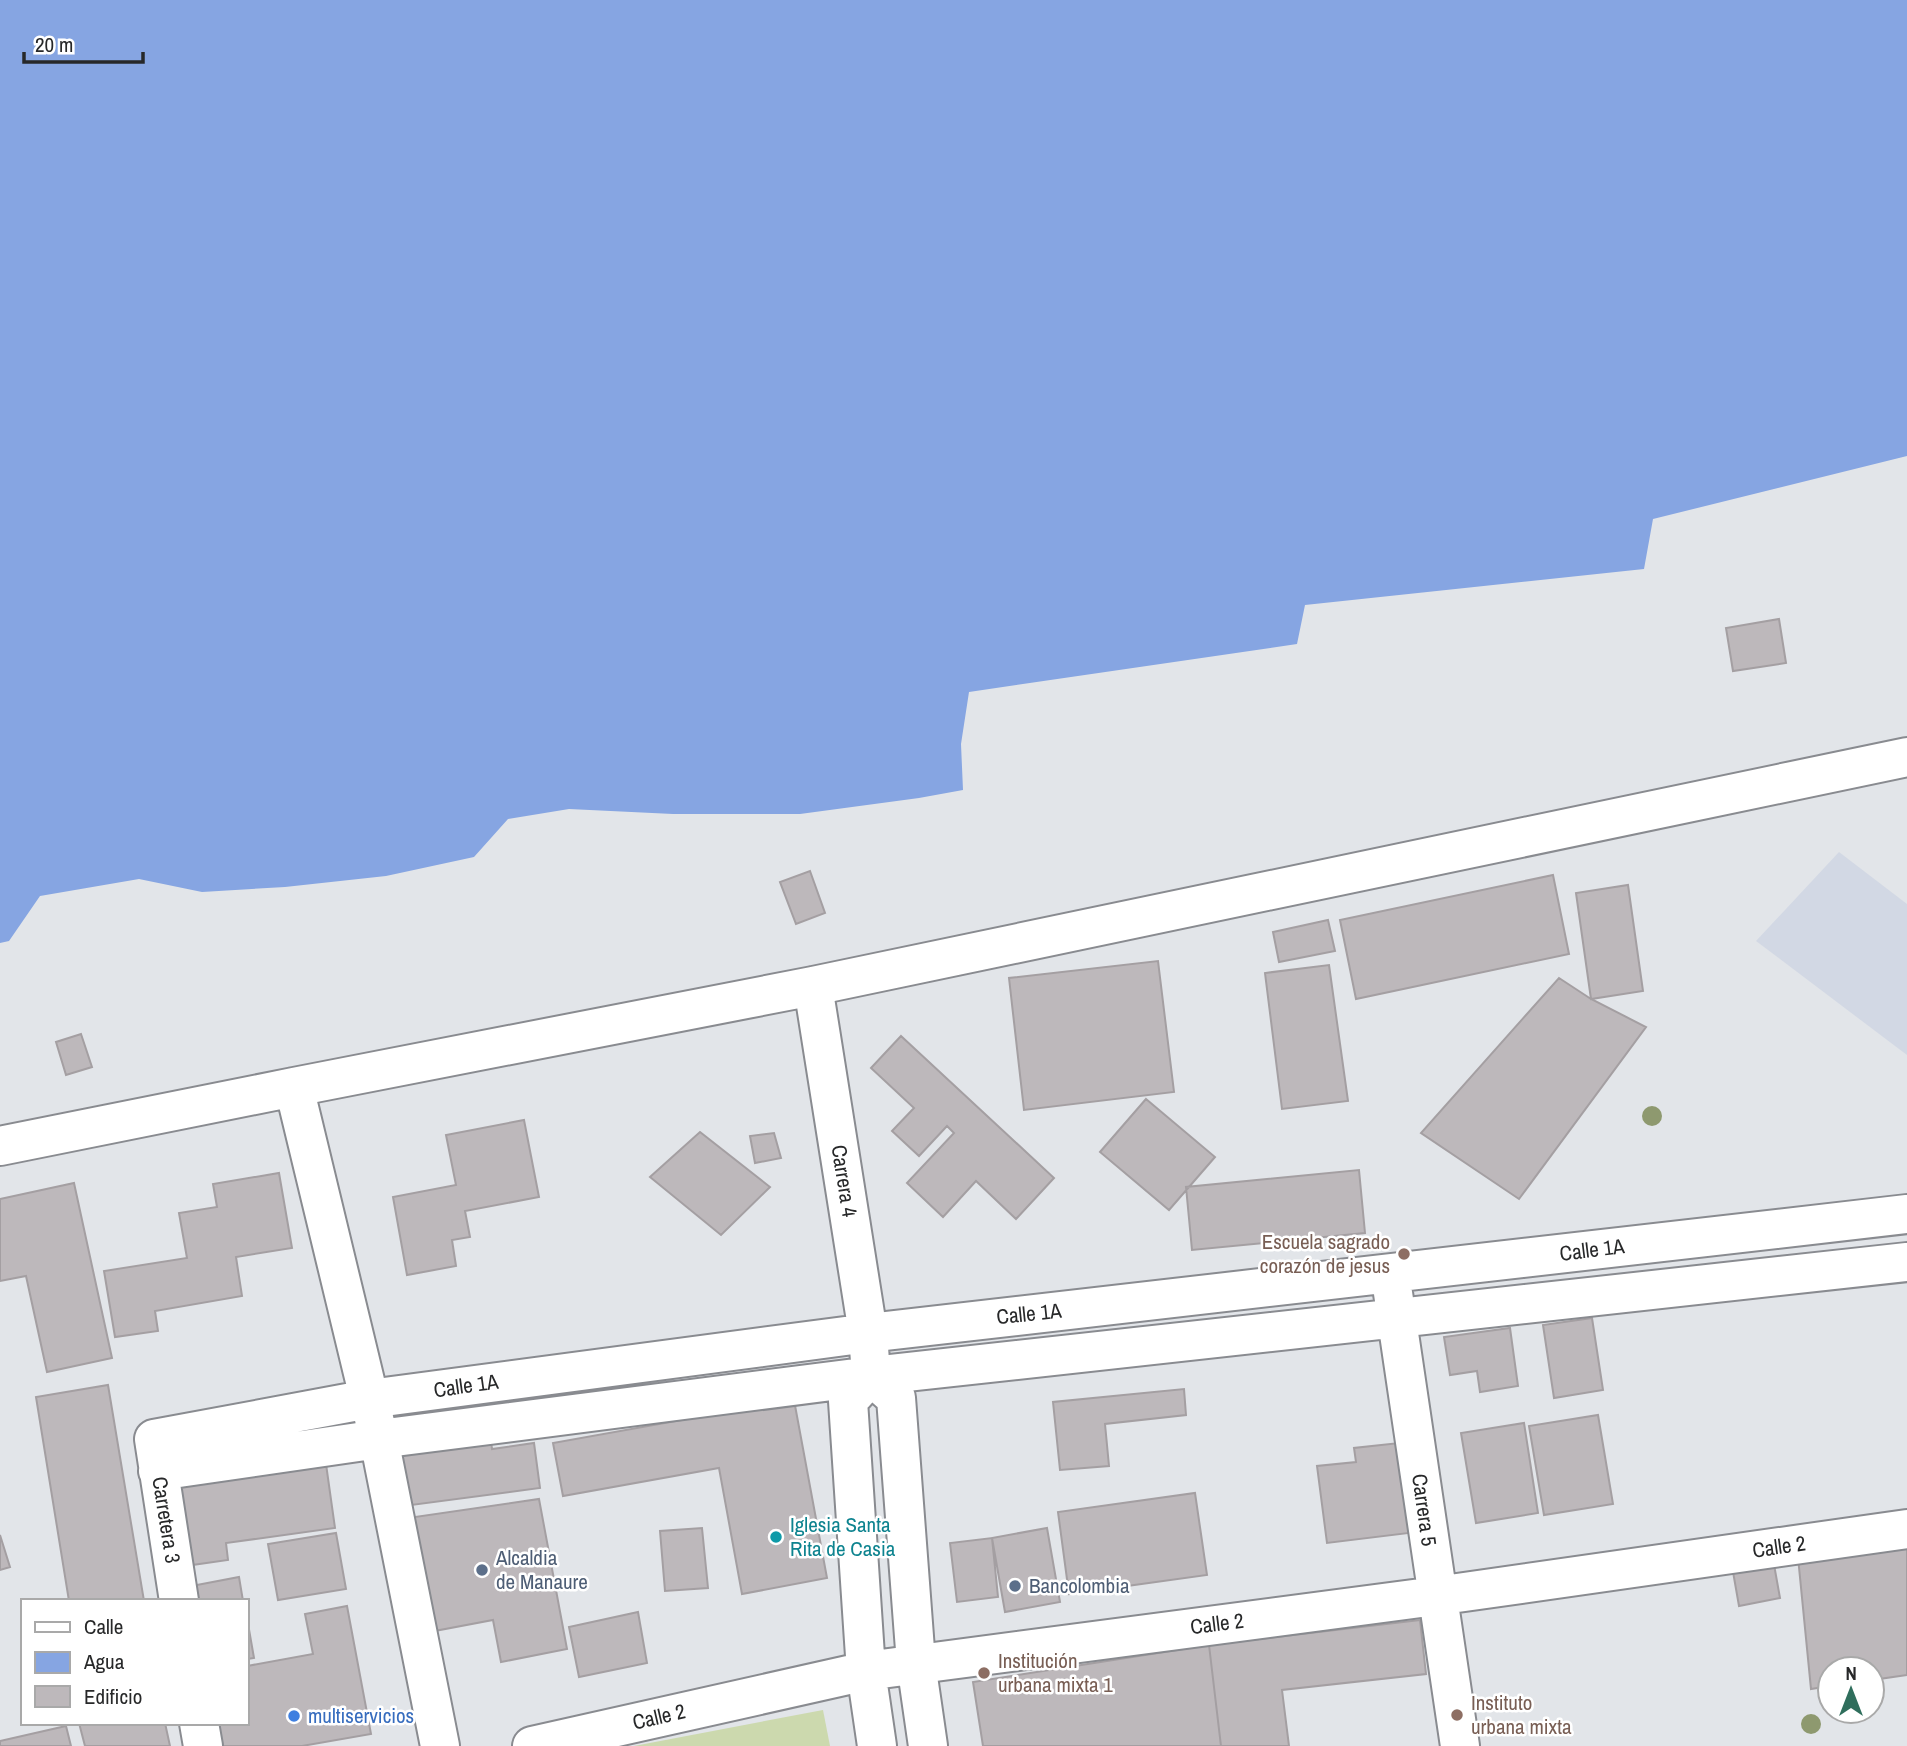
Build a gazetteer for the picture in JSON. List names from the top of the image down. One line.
{"streets":{"street":["Carrera 4","Calle 1A","Carrera 5","Carretera 3","Calle 2"]},"crossings":[["Carrera 4","Calle 1A"],["Calle 1A","Carrera 5"],["Calle 1A","Carretera 3"],["Carrera 5","Calle 2"]],"places":["Escuela sagrado corazón de jesus","Iglesia Santa Rita de Casia","Alcaldia de Manaure","Bancolombia","Institución urbana mixta 1","Instituto urbana mixta","multiservicios"],"legend":["Calle","Agua","Edificio"],"scale_bar":"20 m","north":"top"}
